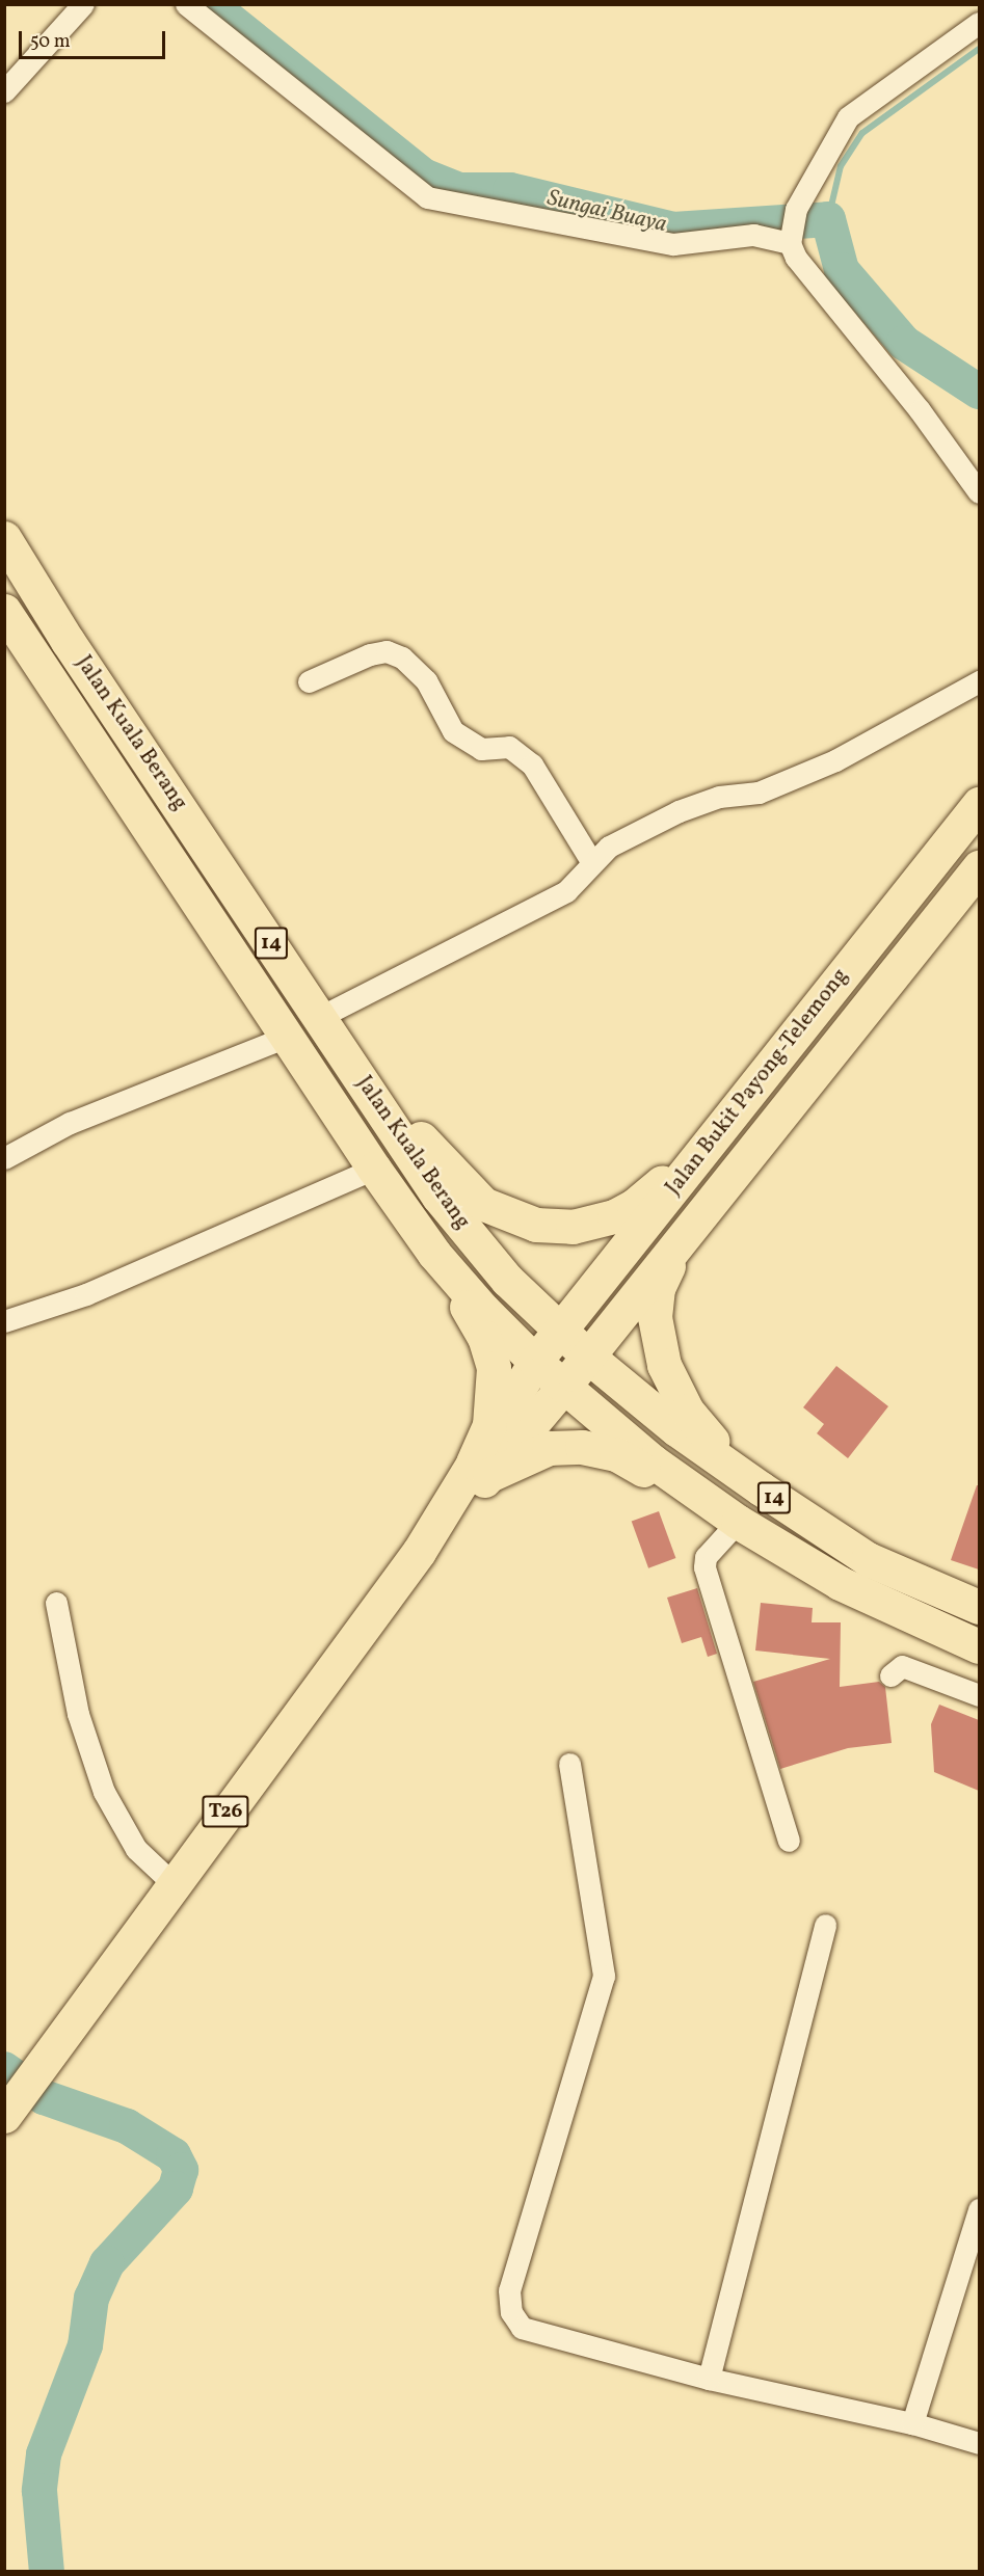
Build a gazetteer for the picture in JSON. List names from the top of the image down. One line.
{"streets":{"main road":["Jalan Kuala Berang","14","Jalan Bukit Payong-Telemong","T26"]},"crossings":[["Jalan Kuala Berang","Jalan Bukit Payong-Telemong"],["Jalan Bukit Payong-Telemong","T26"]],"water":["Sungai Buaya"],"scale_bar":"50 m"}
